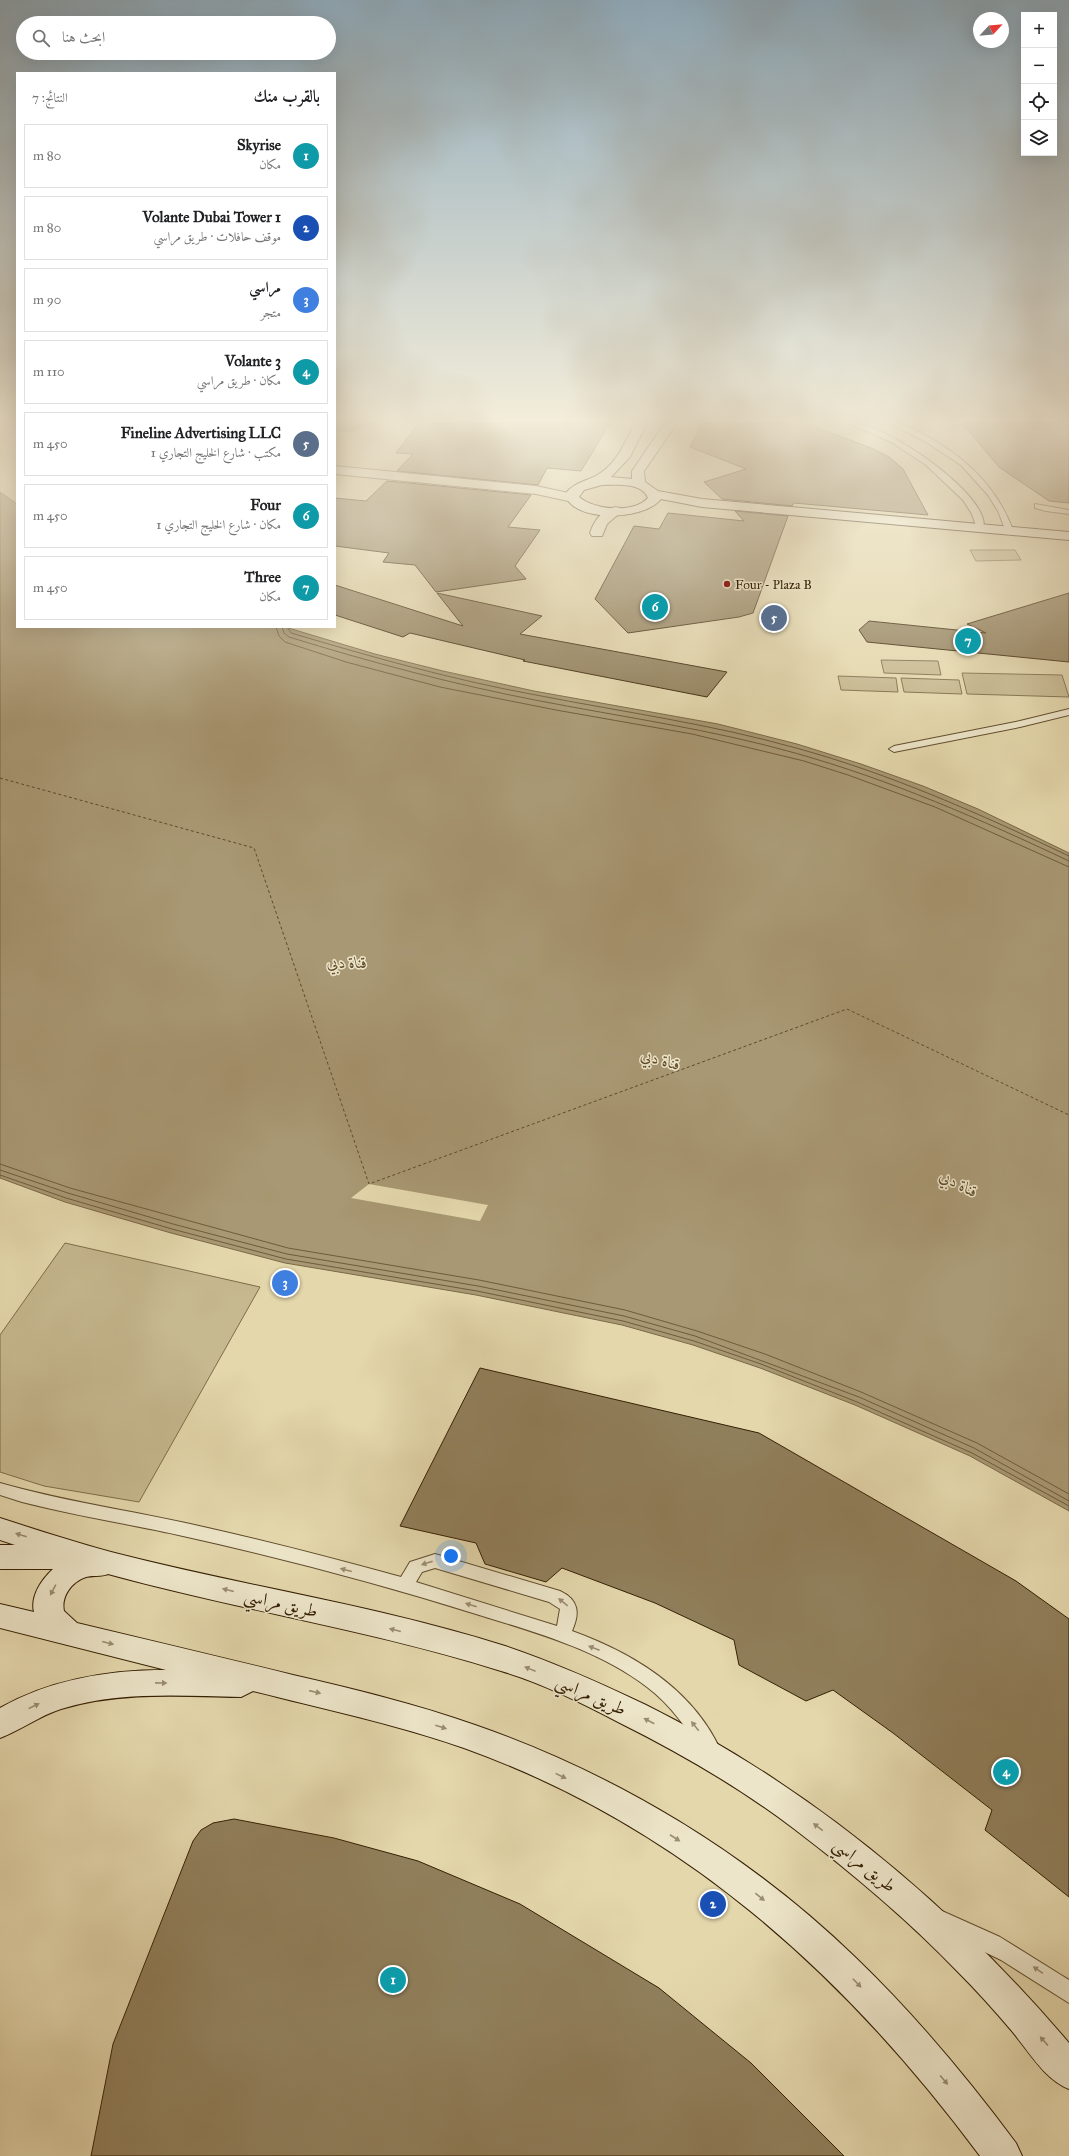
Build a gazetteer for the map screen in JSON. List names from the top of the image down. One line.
{"streets":{"street":["طريق مراسي"]},"water":["قناة دبي"],"places":["Four - Plaza B"],"north":"top right","page":{"map_buttons":["+","−"],"search":"ابحث هنا","heading":["بالقرب منك","النتائج: 7"],"list":[{"mark":"1","name":"Skyrise","note":"مكان","value":"80 m"},{"mark":"2","name":"Volante Dubai Tower 1","note":"موقف حافلات · طريق مراسي","value":"80 m"},{"mark":"3","name":"مراسي","note":"متجر","value":"90 m"},{"mark":"4","name":"Volante 3","note":"مكان · طريق مراسي","value":"110 m"},{"mark":"5","name":"Fineline Advertising LLC","note":"مكتب · شارع الخليج التجاري 1","value":"450 m"},{"mark":"6","name":"Four","note":"مكان · شارع الخليج التجاري 1","value":"450 m"},{"mark":"7","name":"Three","note":"مكان","value":"450 m"}],"pins":["6","5","7","3","4","2","1"]}}
